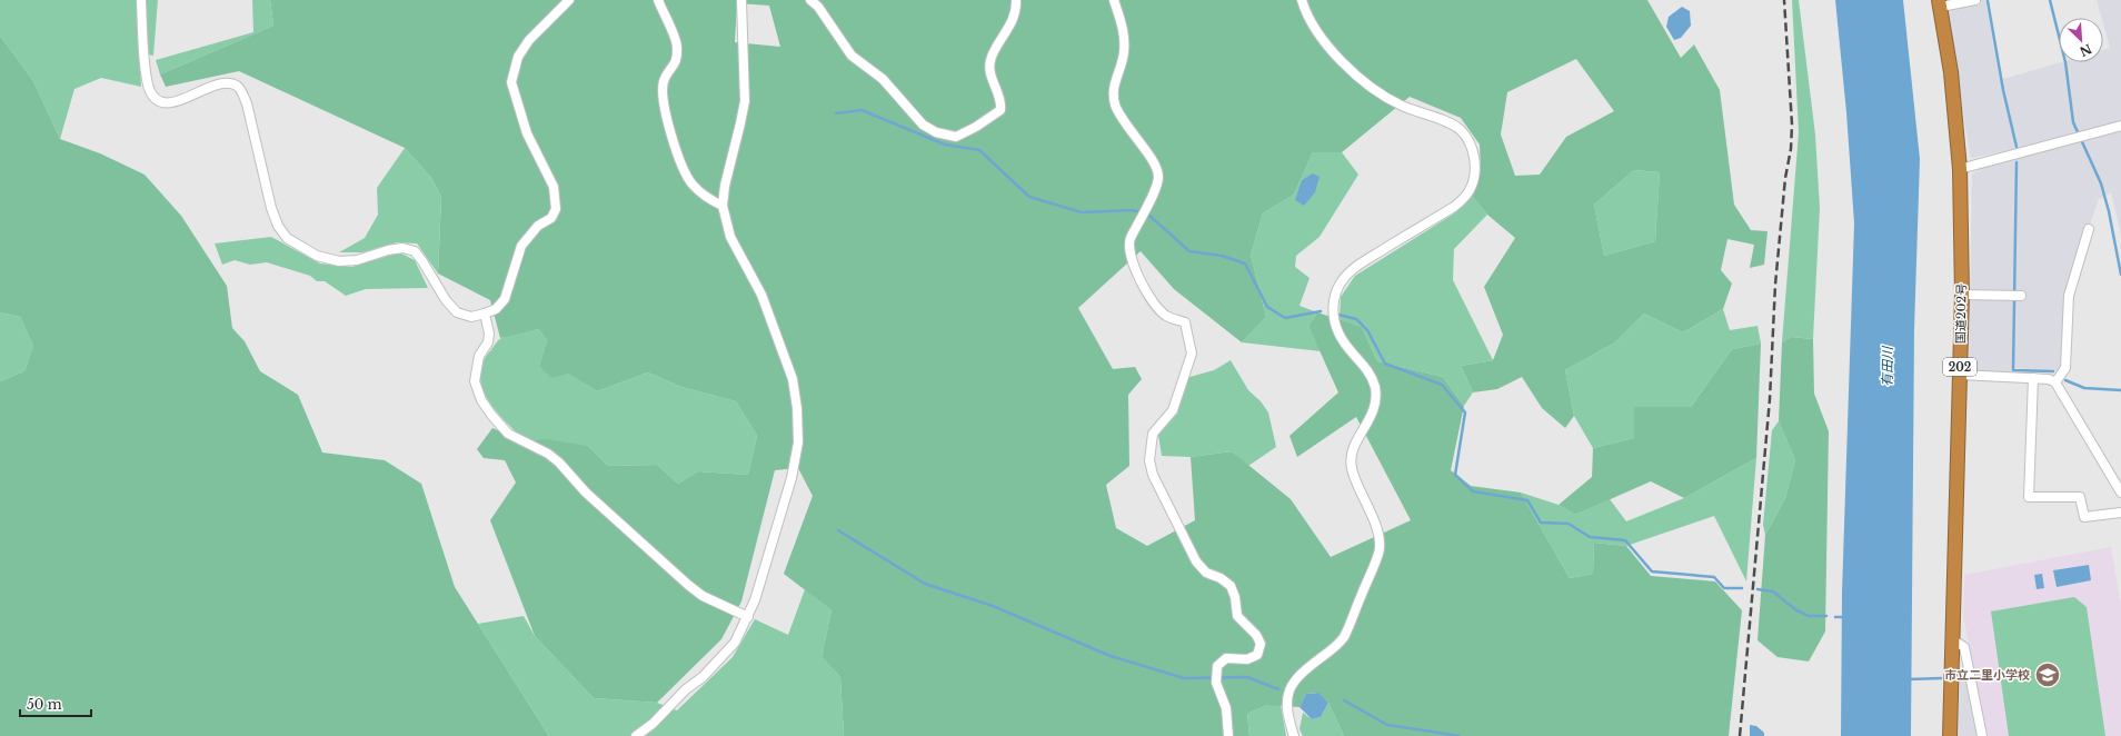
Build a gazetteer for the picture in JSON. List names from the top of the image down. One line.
{"streets":{"highway":["国道202号","202"]},"water":["有田川"],"places":{"school or university":["市立二里小学校"]},"scale_bar":"50 m","north":"bottom right"}
